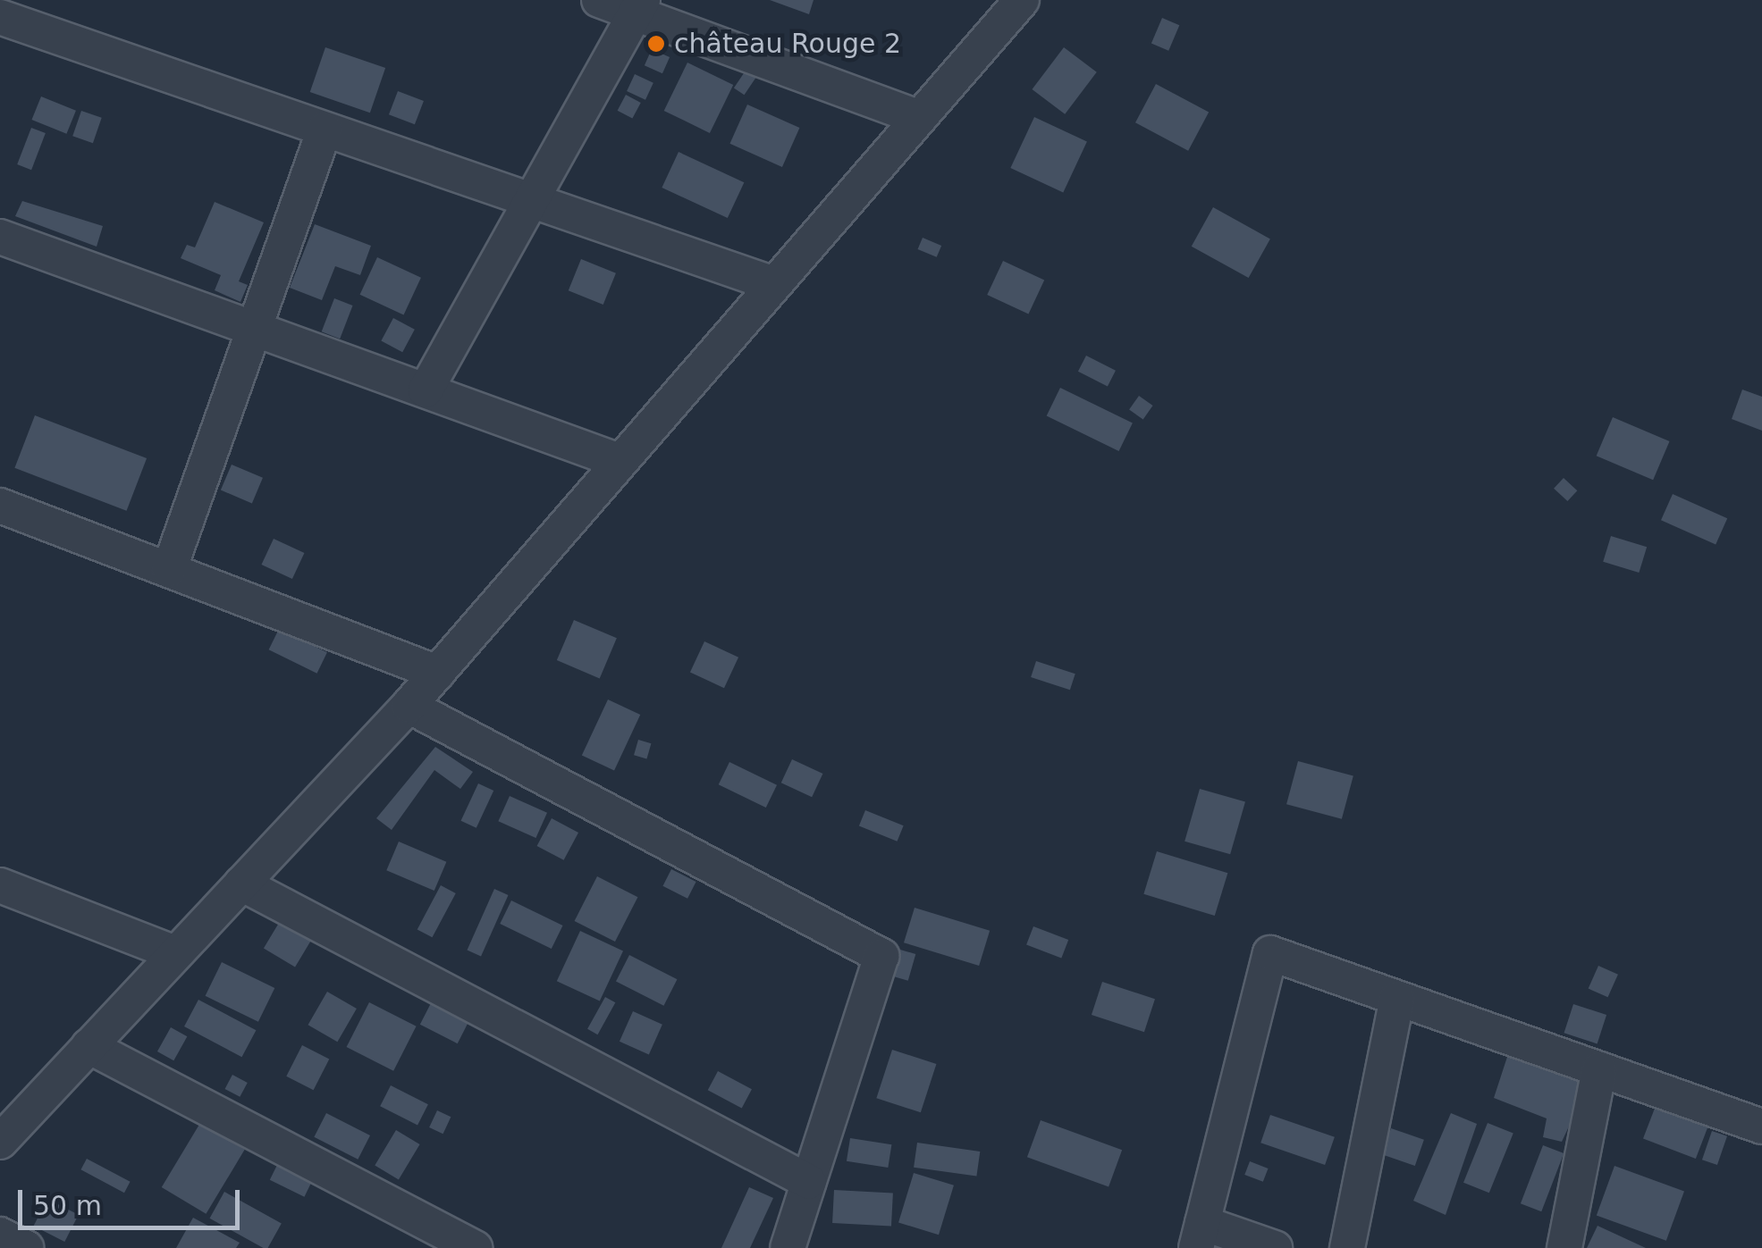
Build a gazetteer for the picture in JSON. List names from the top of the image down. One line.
{"places":["château Rouge 2"],"scale_bar":"50 m"}
